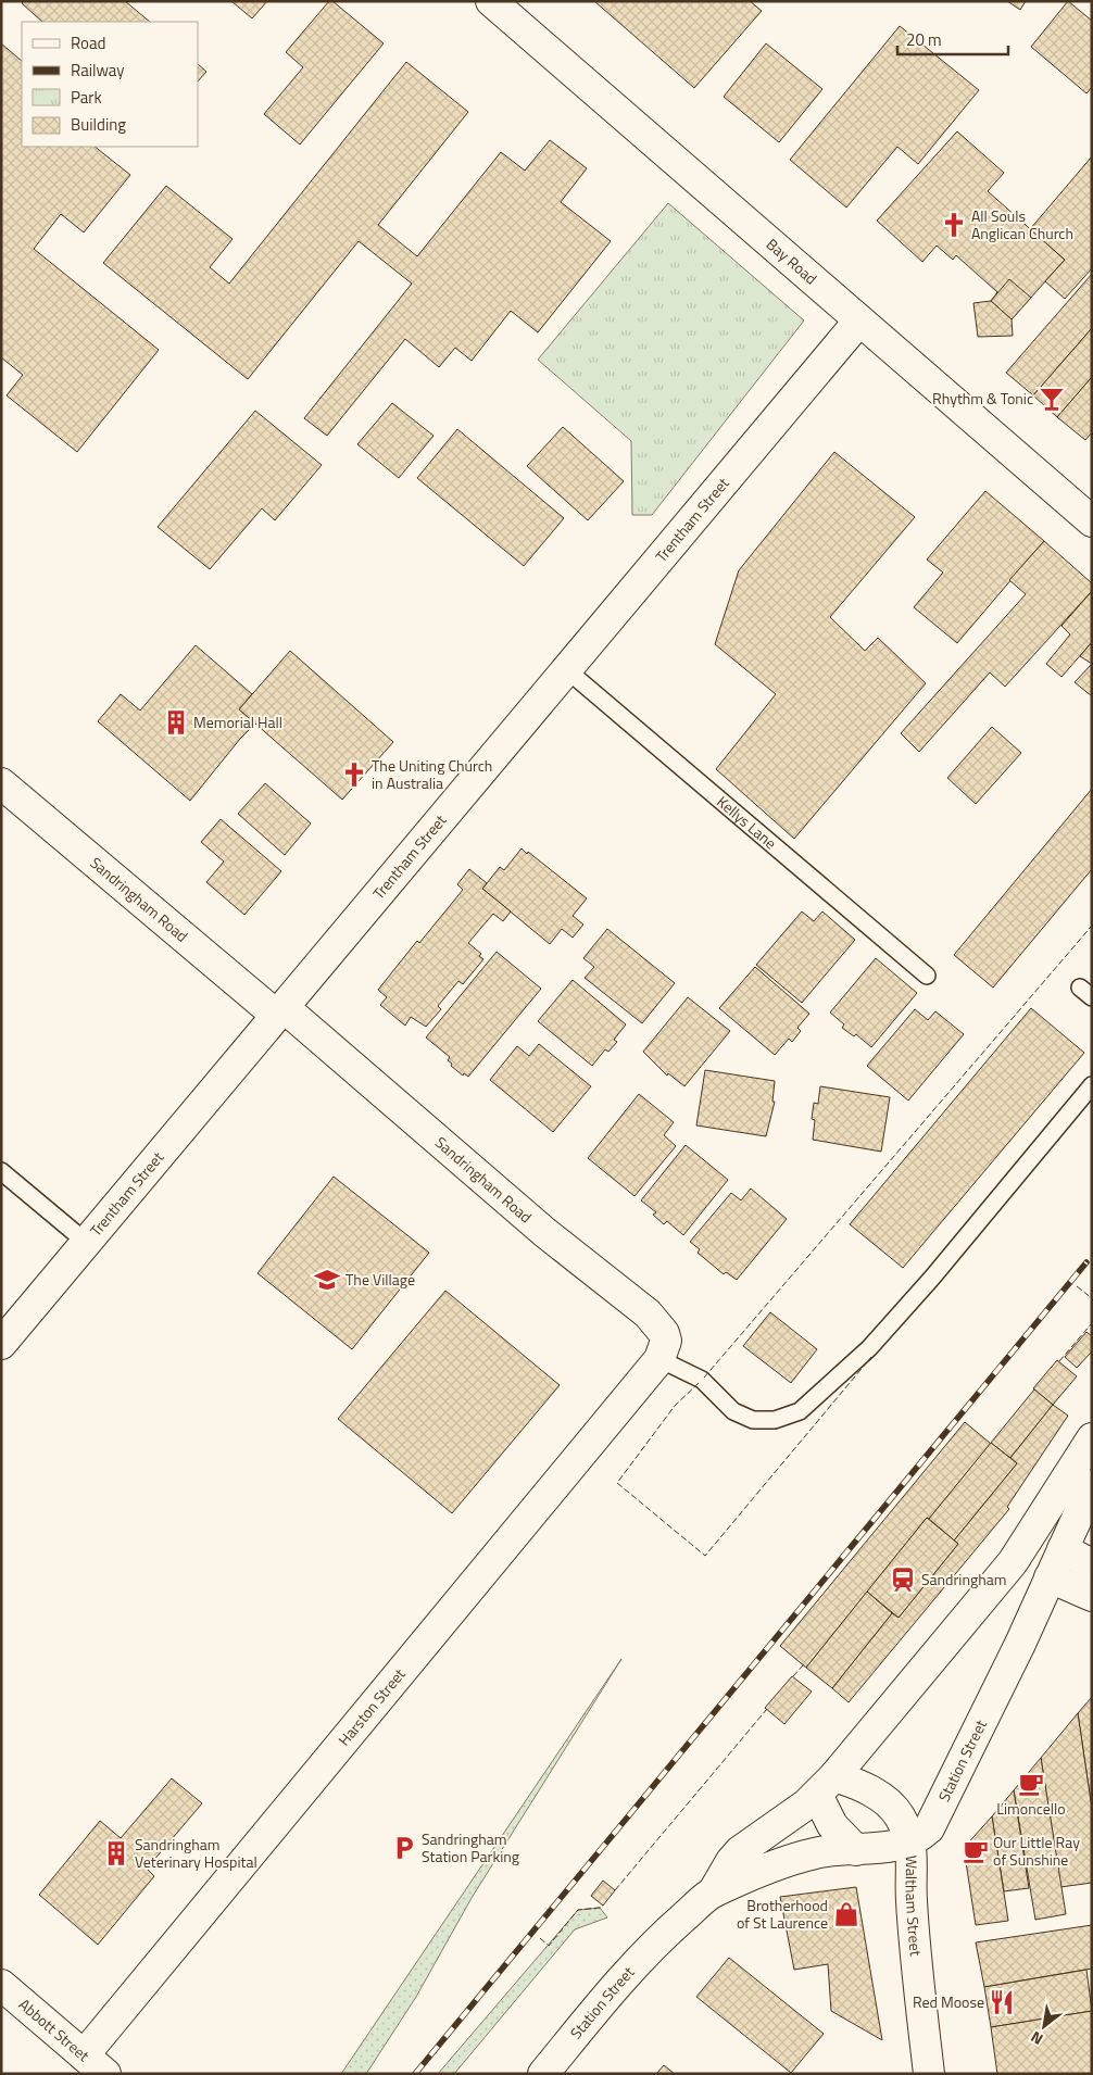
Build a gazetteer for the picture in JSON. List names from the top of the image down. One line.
{"streets":{"street":["Bay Road","Trentham Street","Sandringham Road","Harston Street","Station Street","Waltham Street","Abbott Street"],"lane":["Kellys Lane"]},"crossings":[["Bay Road","Trentham Street"],["Trentham Street","Kellys Lane"],["Trentham Street","Sandringham Road"],["Sandringham Road","Harston Street"],["Harston Street","Abbott Street"],["Station Street","Waltham Street"]],"places":{"church":["All Souls Anglican Church","The Uniting Church in Australia"],"bar":["Rhythm & Tonic"],"building":["Memorial Hall","Sandringham Veterinary Hospital"],"school or university":["The Village"],"station":["Sandringham"],"cafe":["Limoncello","Our Little Ray of Sunshine"],"parking":["Sandringham Station Parking"],"shop":["Brotherhood of St Laurence"],"restaurant":["Red Moose"]},"legend":["Road","Railway","Park","Building"],"scale_bar":"20 m","north":"bottom left"}
